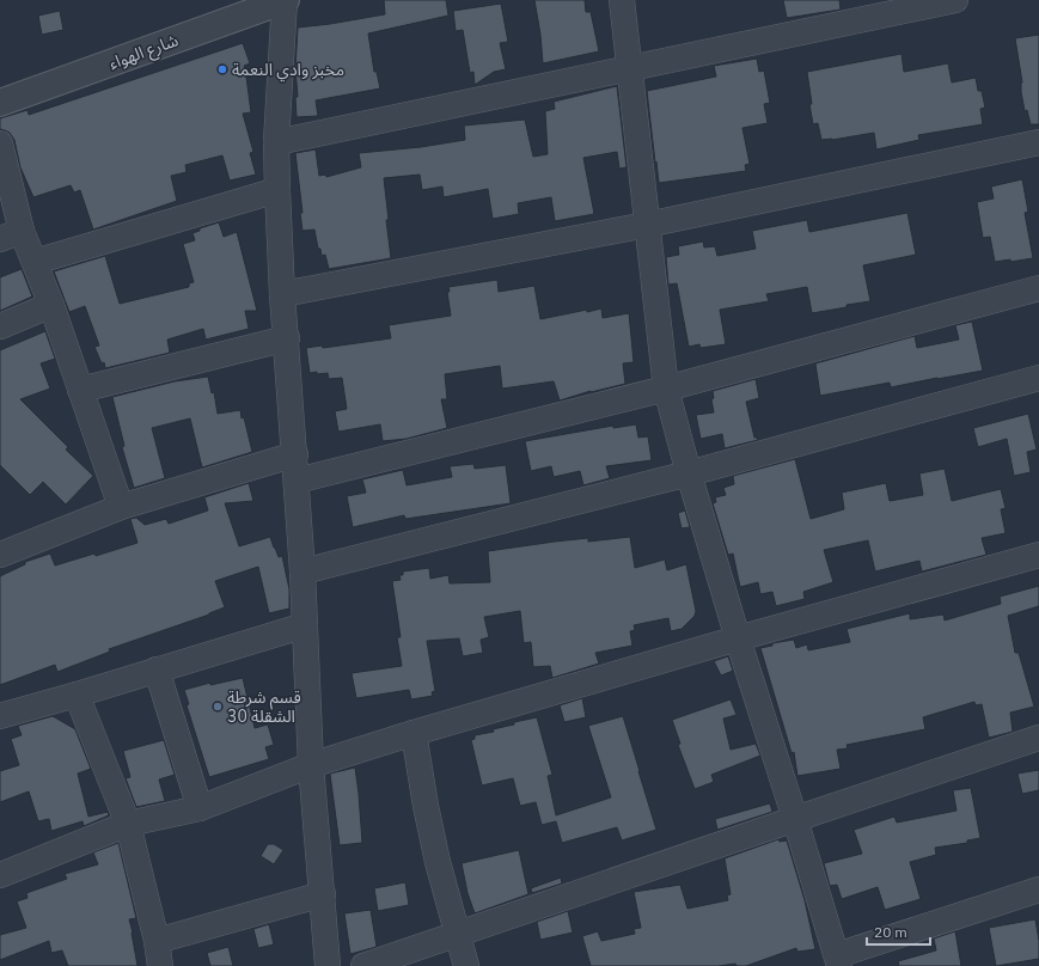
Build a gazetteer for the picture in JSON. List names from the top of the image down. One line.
{"streets":{"street":["شارع الهواء"]},"places":["مخبز وادي النعمة","قسم شرطة الشقلة 30"],"scale_bar":"20 m"}
